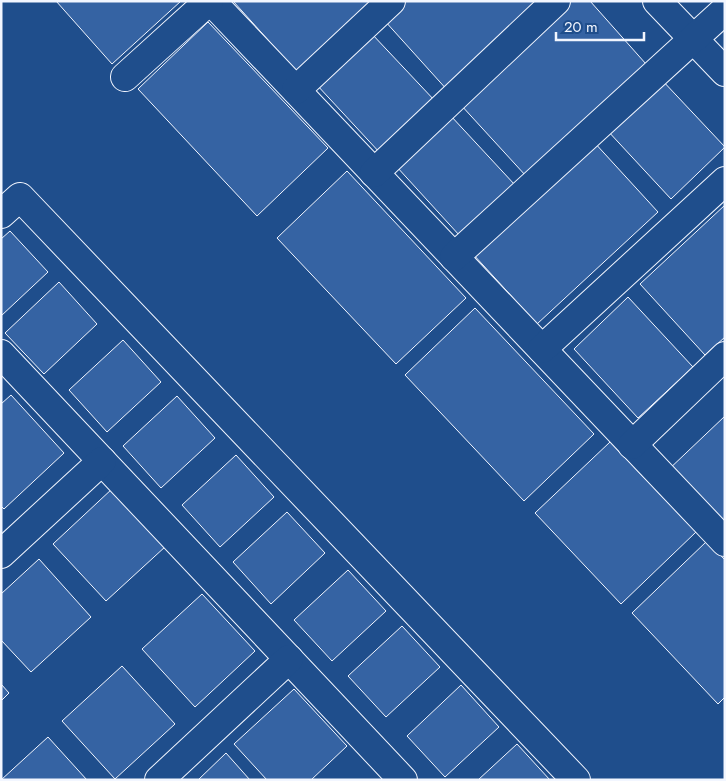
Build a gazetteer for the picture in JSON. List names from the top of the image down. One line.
{"scale_bar":"20 m"}
